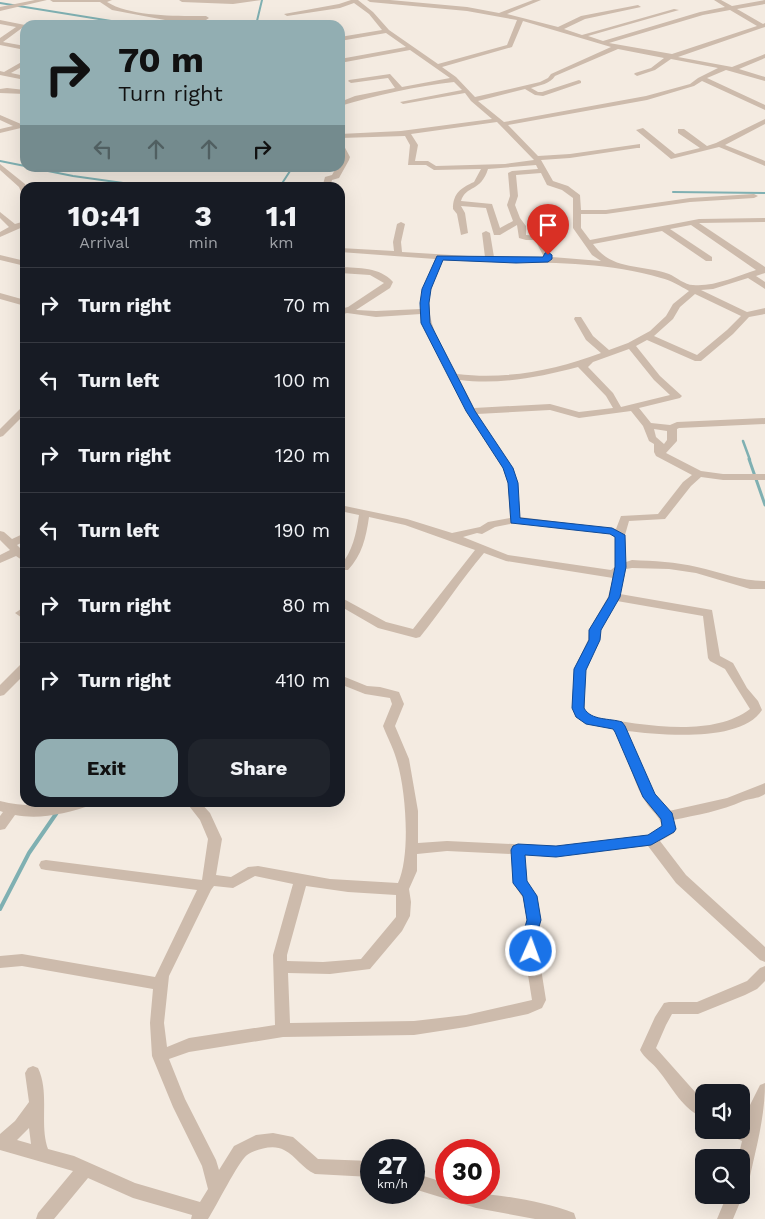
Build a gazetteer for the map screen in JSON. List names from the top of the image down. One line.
{"page":{"turn":["70 m","Turn right"],"eta":["10:41","Arrival","3","min","1.1","km"],"list":[{"name":"Turn right","value":"70 m"},{"name":"Turn left","value":"100 m"},{"name":"Turn right","value":"120 m"},{"name":"Turn left","value":"190 m"},{"name":"Turn right","value":"80 m"},{"name":"Turn right","value":"410 m"}],"buttons":["Exit","Share"],"speed":"27 km/h","limit":"30"}}
